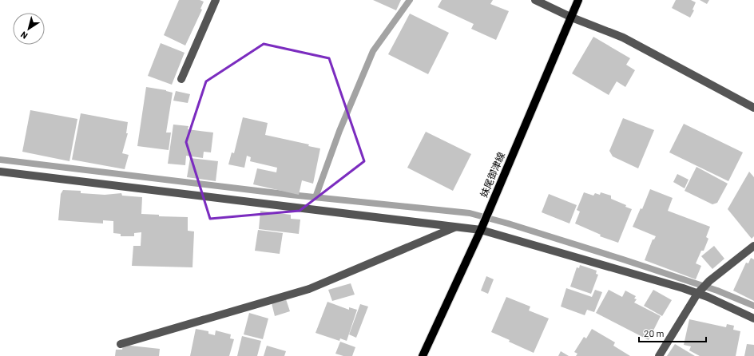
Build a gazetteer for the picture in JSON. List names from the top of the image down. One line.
{"streets":{"main road":["妹尾御津線"]},"scale_bar":"20 m","north":"bottom left"}
